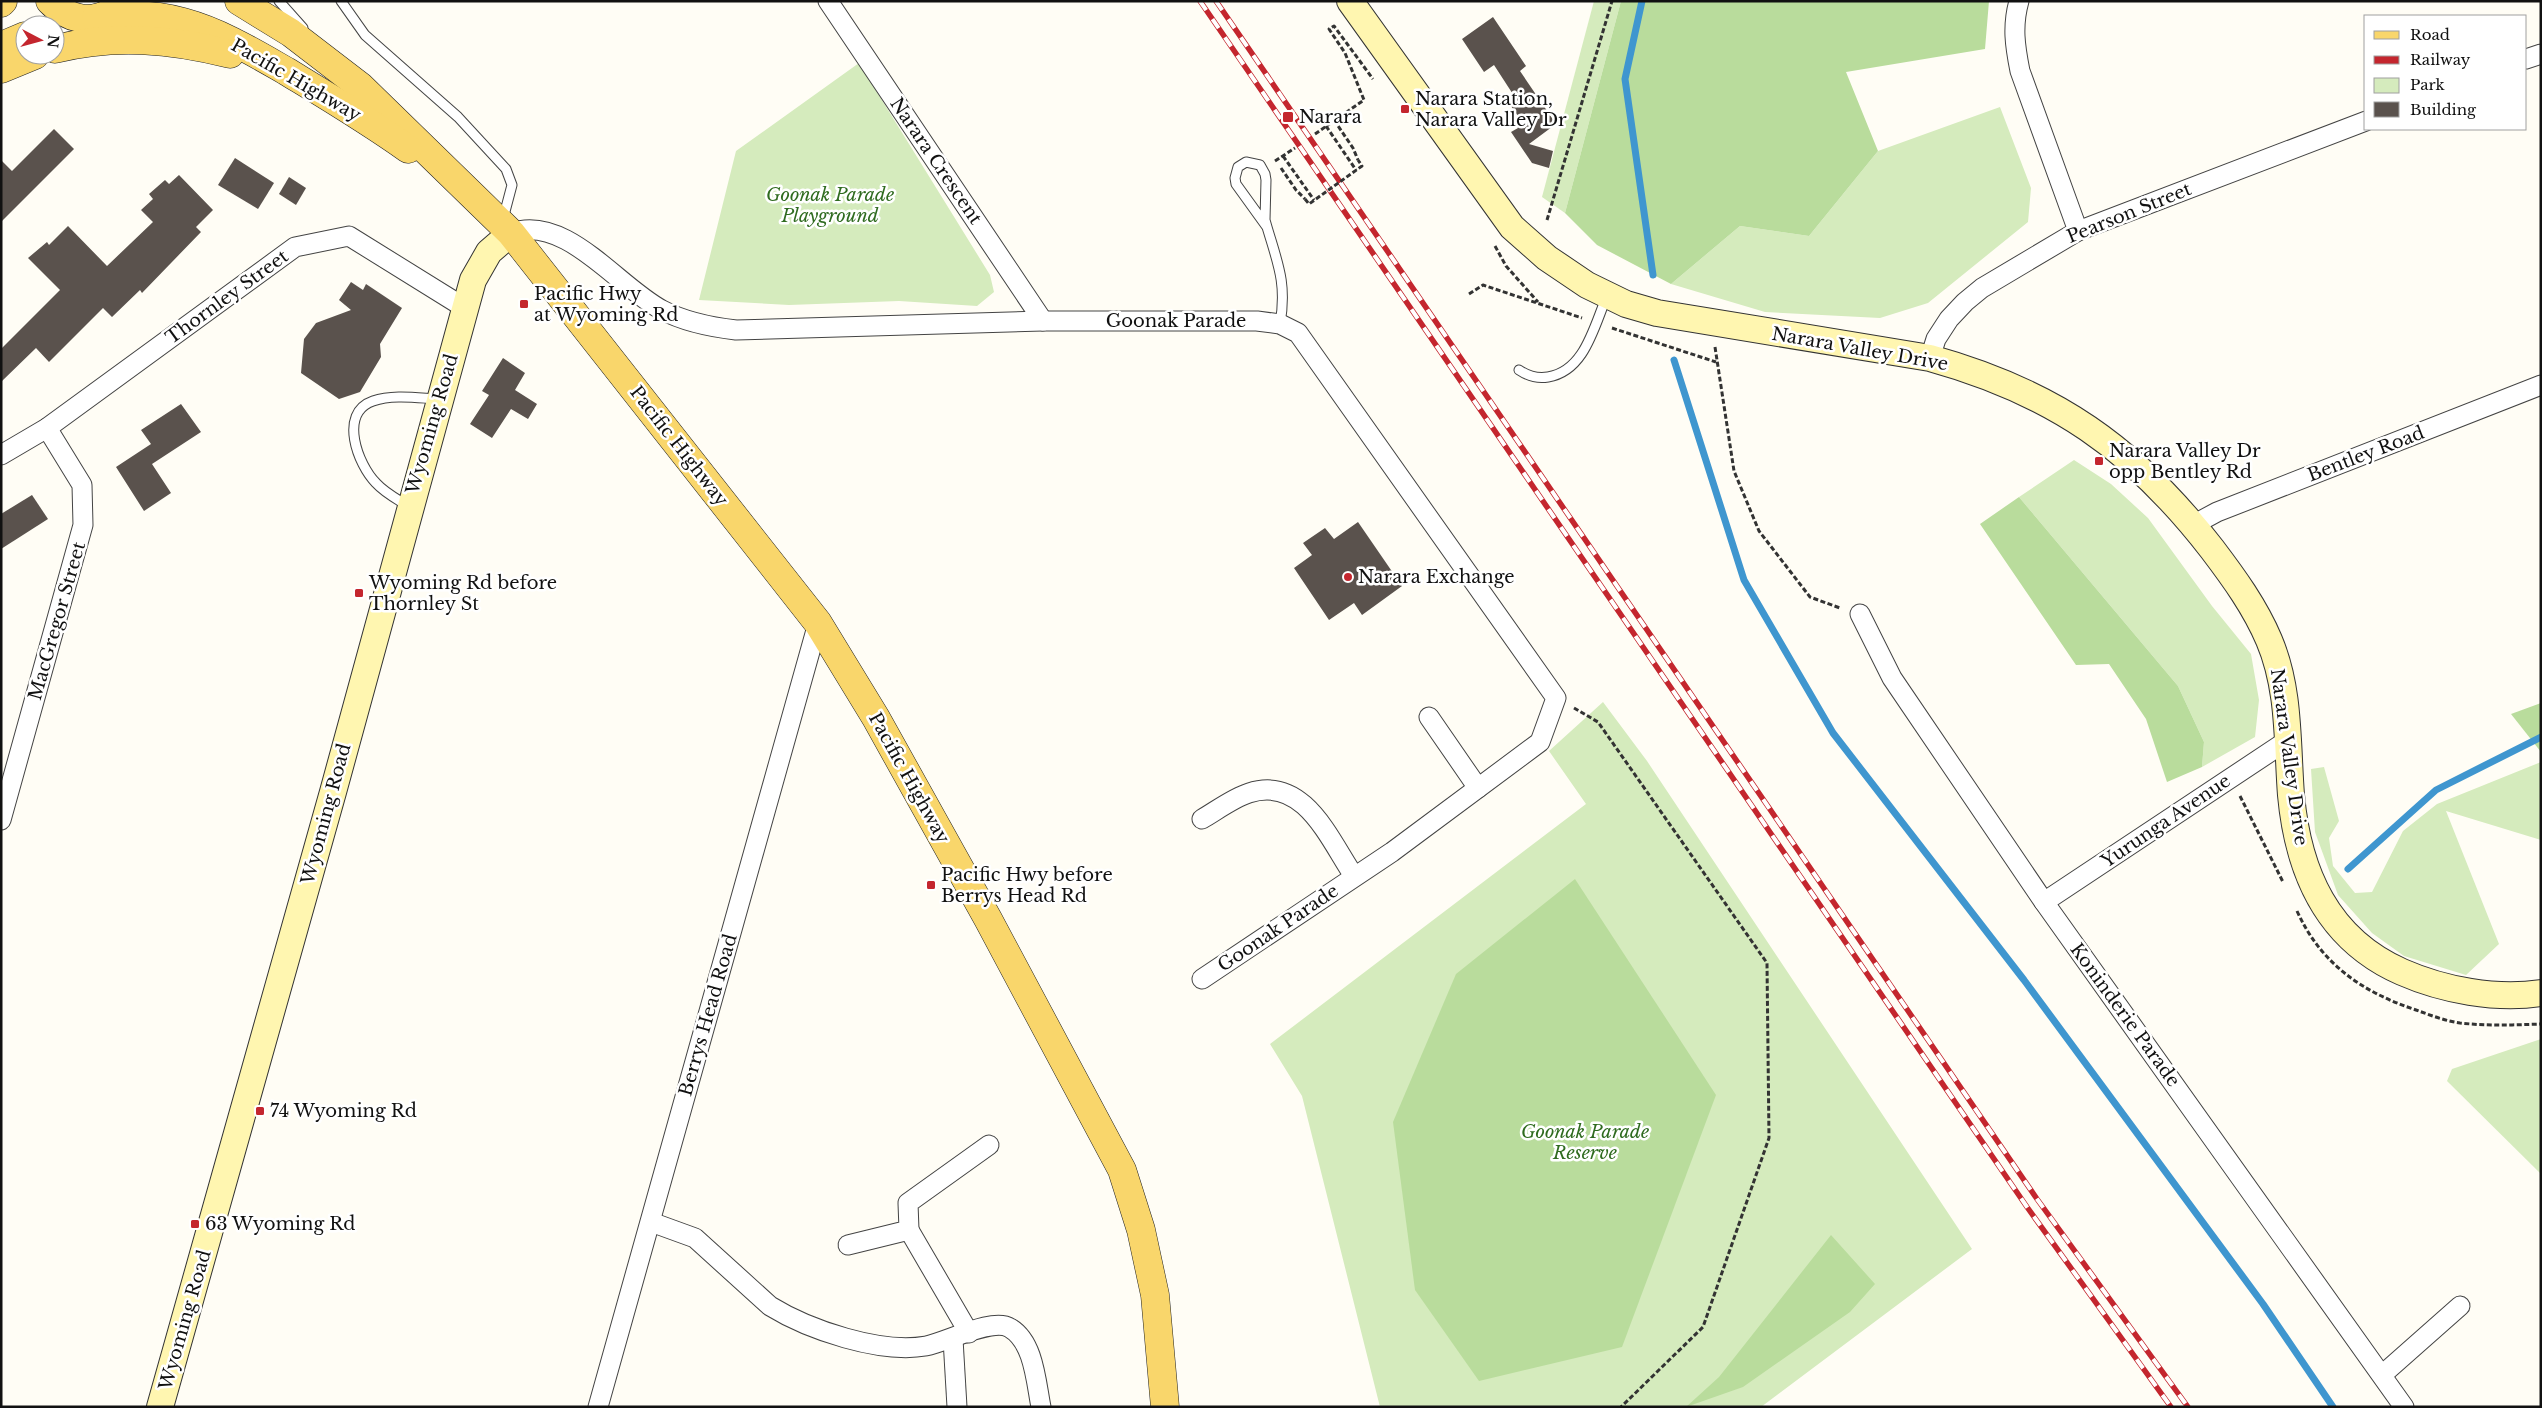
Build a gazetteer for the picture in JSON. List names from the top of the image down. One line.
{"streets":{"main road":["Pacific Highway","Narara Valley Drive","Wyoming Road"],"street":["Narara Crescent","Pearson Street","Thornley Street","Goonak Parade","Bentley Road","MacGregor Street","Yurunga Avenue","Berrys Head Road","Koninderie Parade"]},"crossings":[["Pacific Highway","Goonak Parade"],["Pacific Highway","Wyoming Road"],["Pacific Highway","Berrys Head Road"],["Narara Crescent","Goonak Parade"],["Pearson Street","Narara Valley Drive"],["Thornley Street","Wyoming Road"],["Thornley Street","MacGregor Street"],["Goonak Parade","Wyoming Road"],["Narara Valley Drive","Bentley Road"],["Narara Valley Drive","Yurunga Avenue"],["Yurunga Avenue","Koninderie Parade"]],"parks":["Goonak Parade Playground","Goonak Parade Reserve"],"places":{"transit":["Narara Station, Narara Valley Dr","Narara","Pacific Hwy at Wyoming Rd","Narara Valley Dr opp Bentley Rd","Wyoming Rd before Thornley St","Pacific Hwy before Berrys Head Rd","74 Wyoming Rd","63 Wyoming Rd"],"other":["Narara Exchange"]},"legend":["Road","Railway","Park","Building"],"north":"right"}
